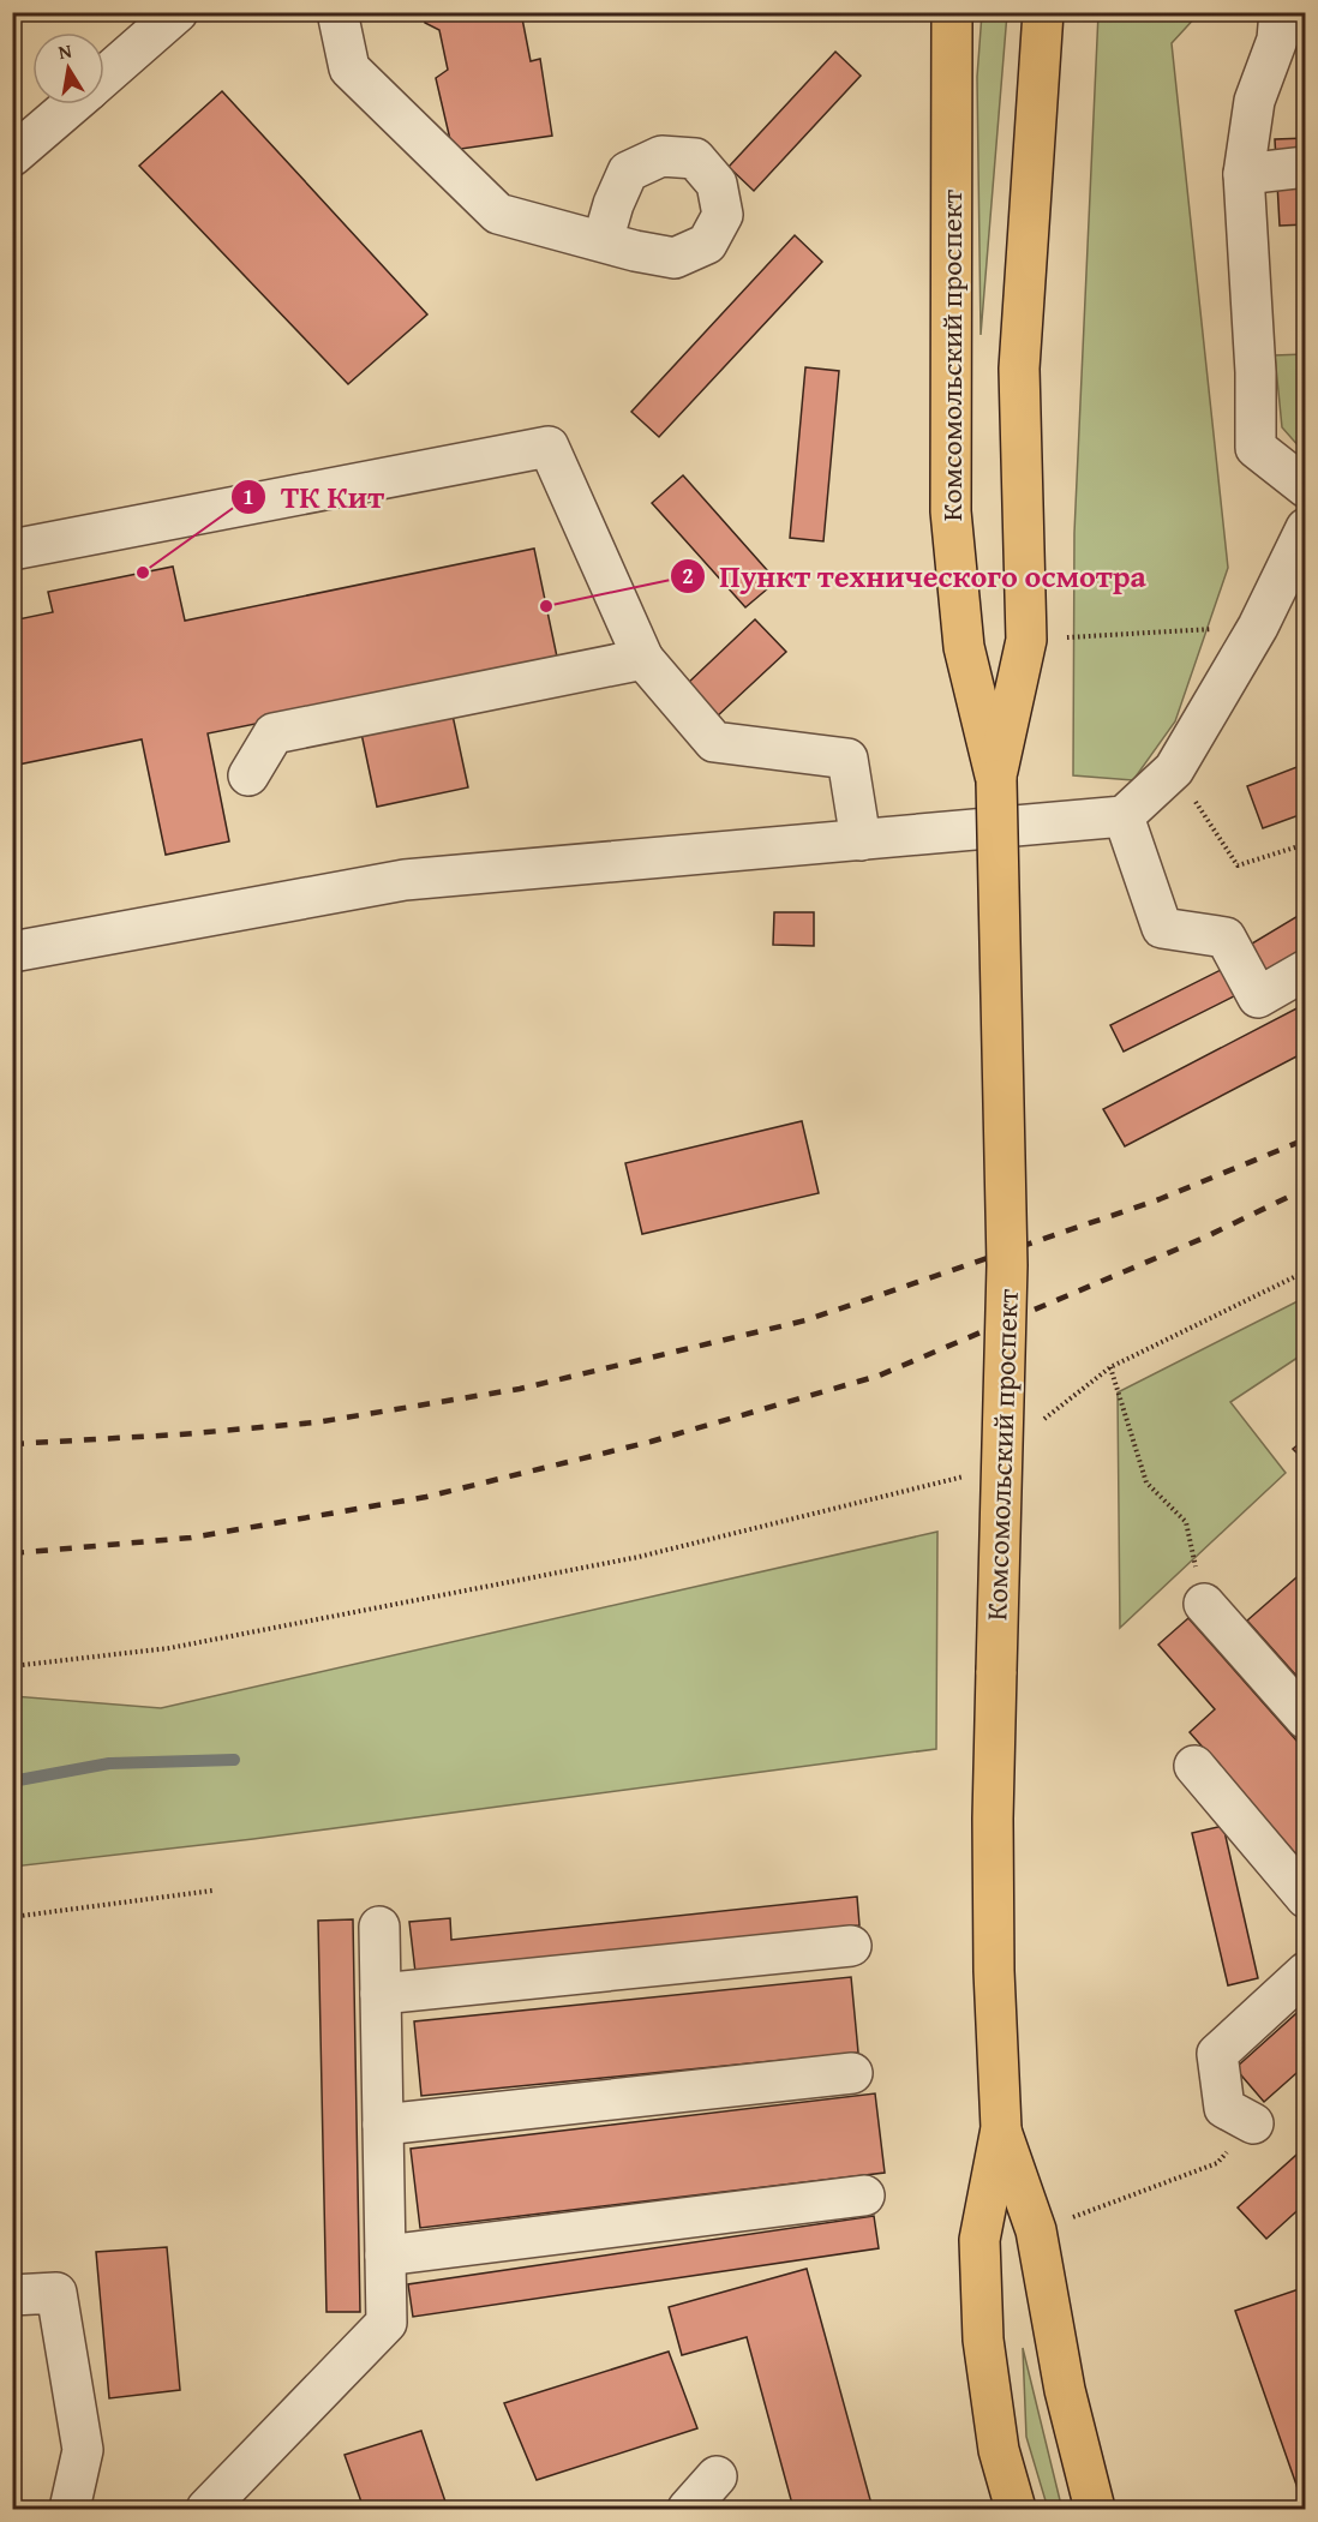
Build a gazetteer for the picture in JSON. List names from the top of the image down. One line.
{"streets":{"main road":["Комсомольский проспект"]},"places":["ТК Кит","Пункт технического осмотра"],"north":"top"}
